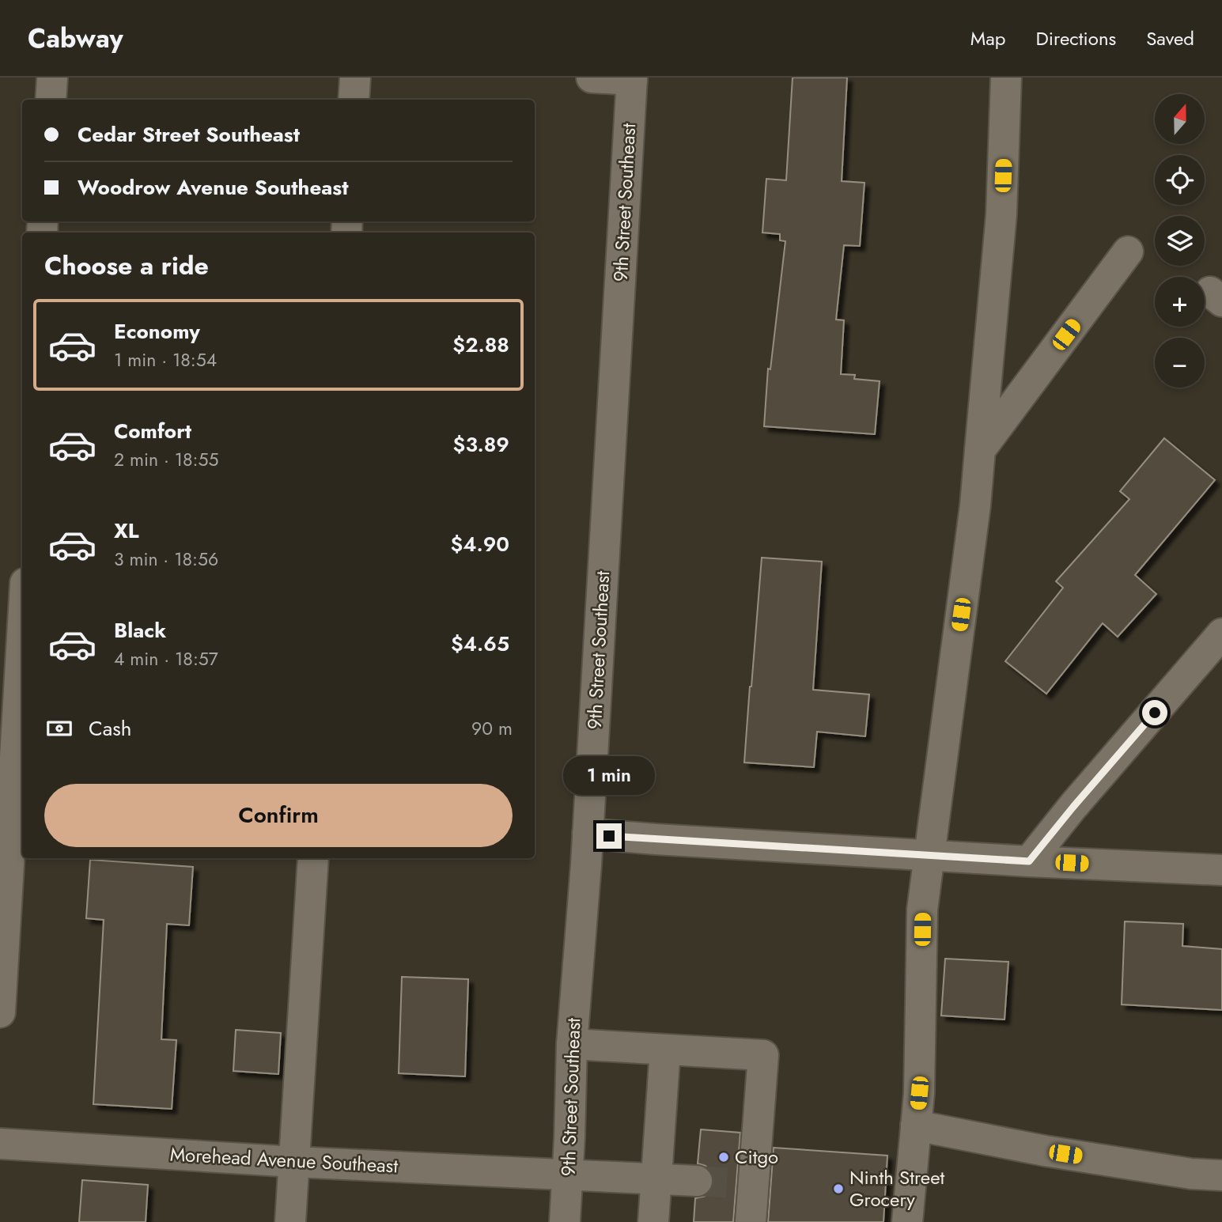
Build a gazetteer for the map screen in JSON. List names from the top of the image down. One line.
{"streets":{"street":["9th Street Southeast","Morehead Avenue Southeast"]},"crossings":[["9th Street Southeast","Morehead Avenue Southeast"]],"places":["Citgo","Ninth Street Grocery"],"north":"top","page":{"header":"Cabway","nav":["Map","Directions","Saved"],"map_buttons":["+","−"],"banner":["Cedar Street Southeast","Woodrow Avenue Southeast"],"heading":"Choose a ride","list":[{"name":"Economy","note":"1 min · 18:54","value":"$2.88"},{"name":"Comfort","note":"2 min · 18:55","value":"$3.89"},{"name":"XL","note":"3 min · 18:56","value":"$4.90"},{"name":"Black","note":"4 min · 18:57","value":"$4.65"}],"pay":["Cash","90 m"],"bubble":"1 min","buttons":"Confirm"}}
